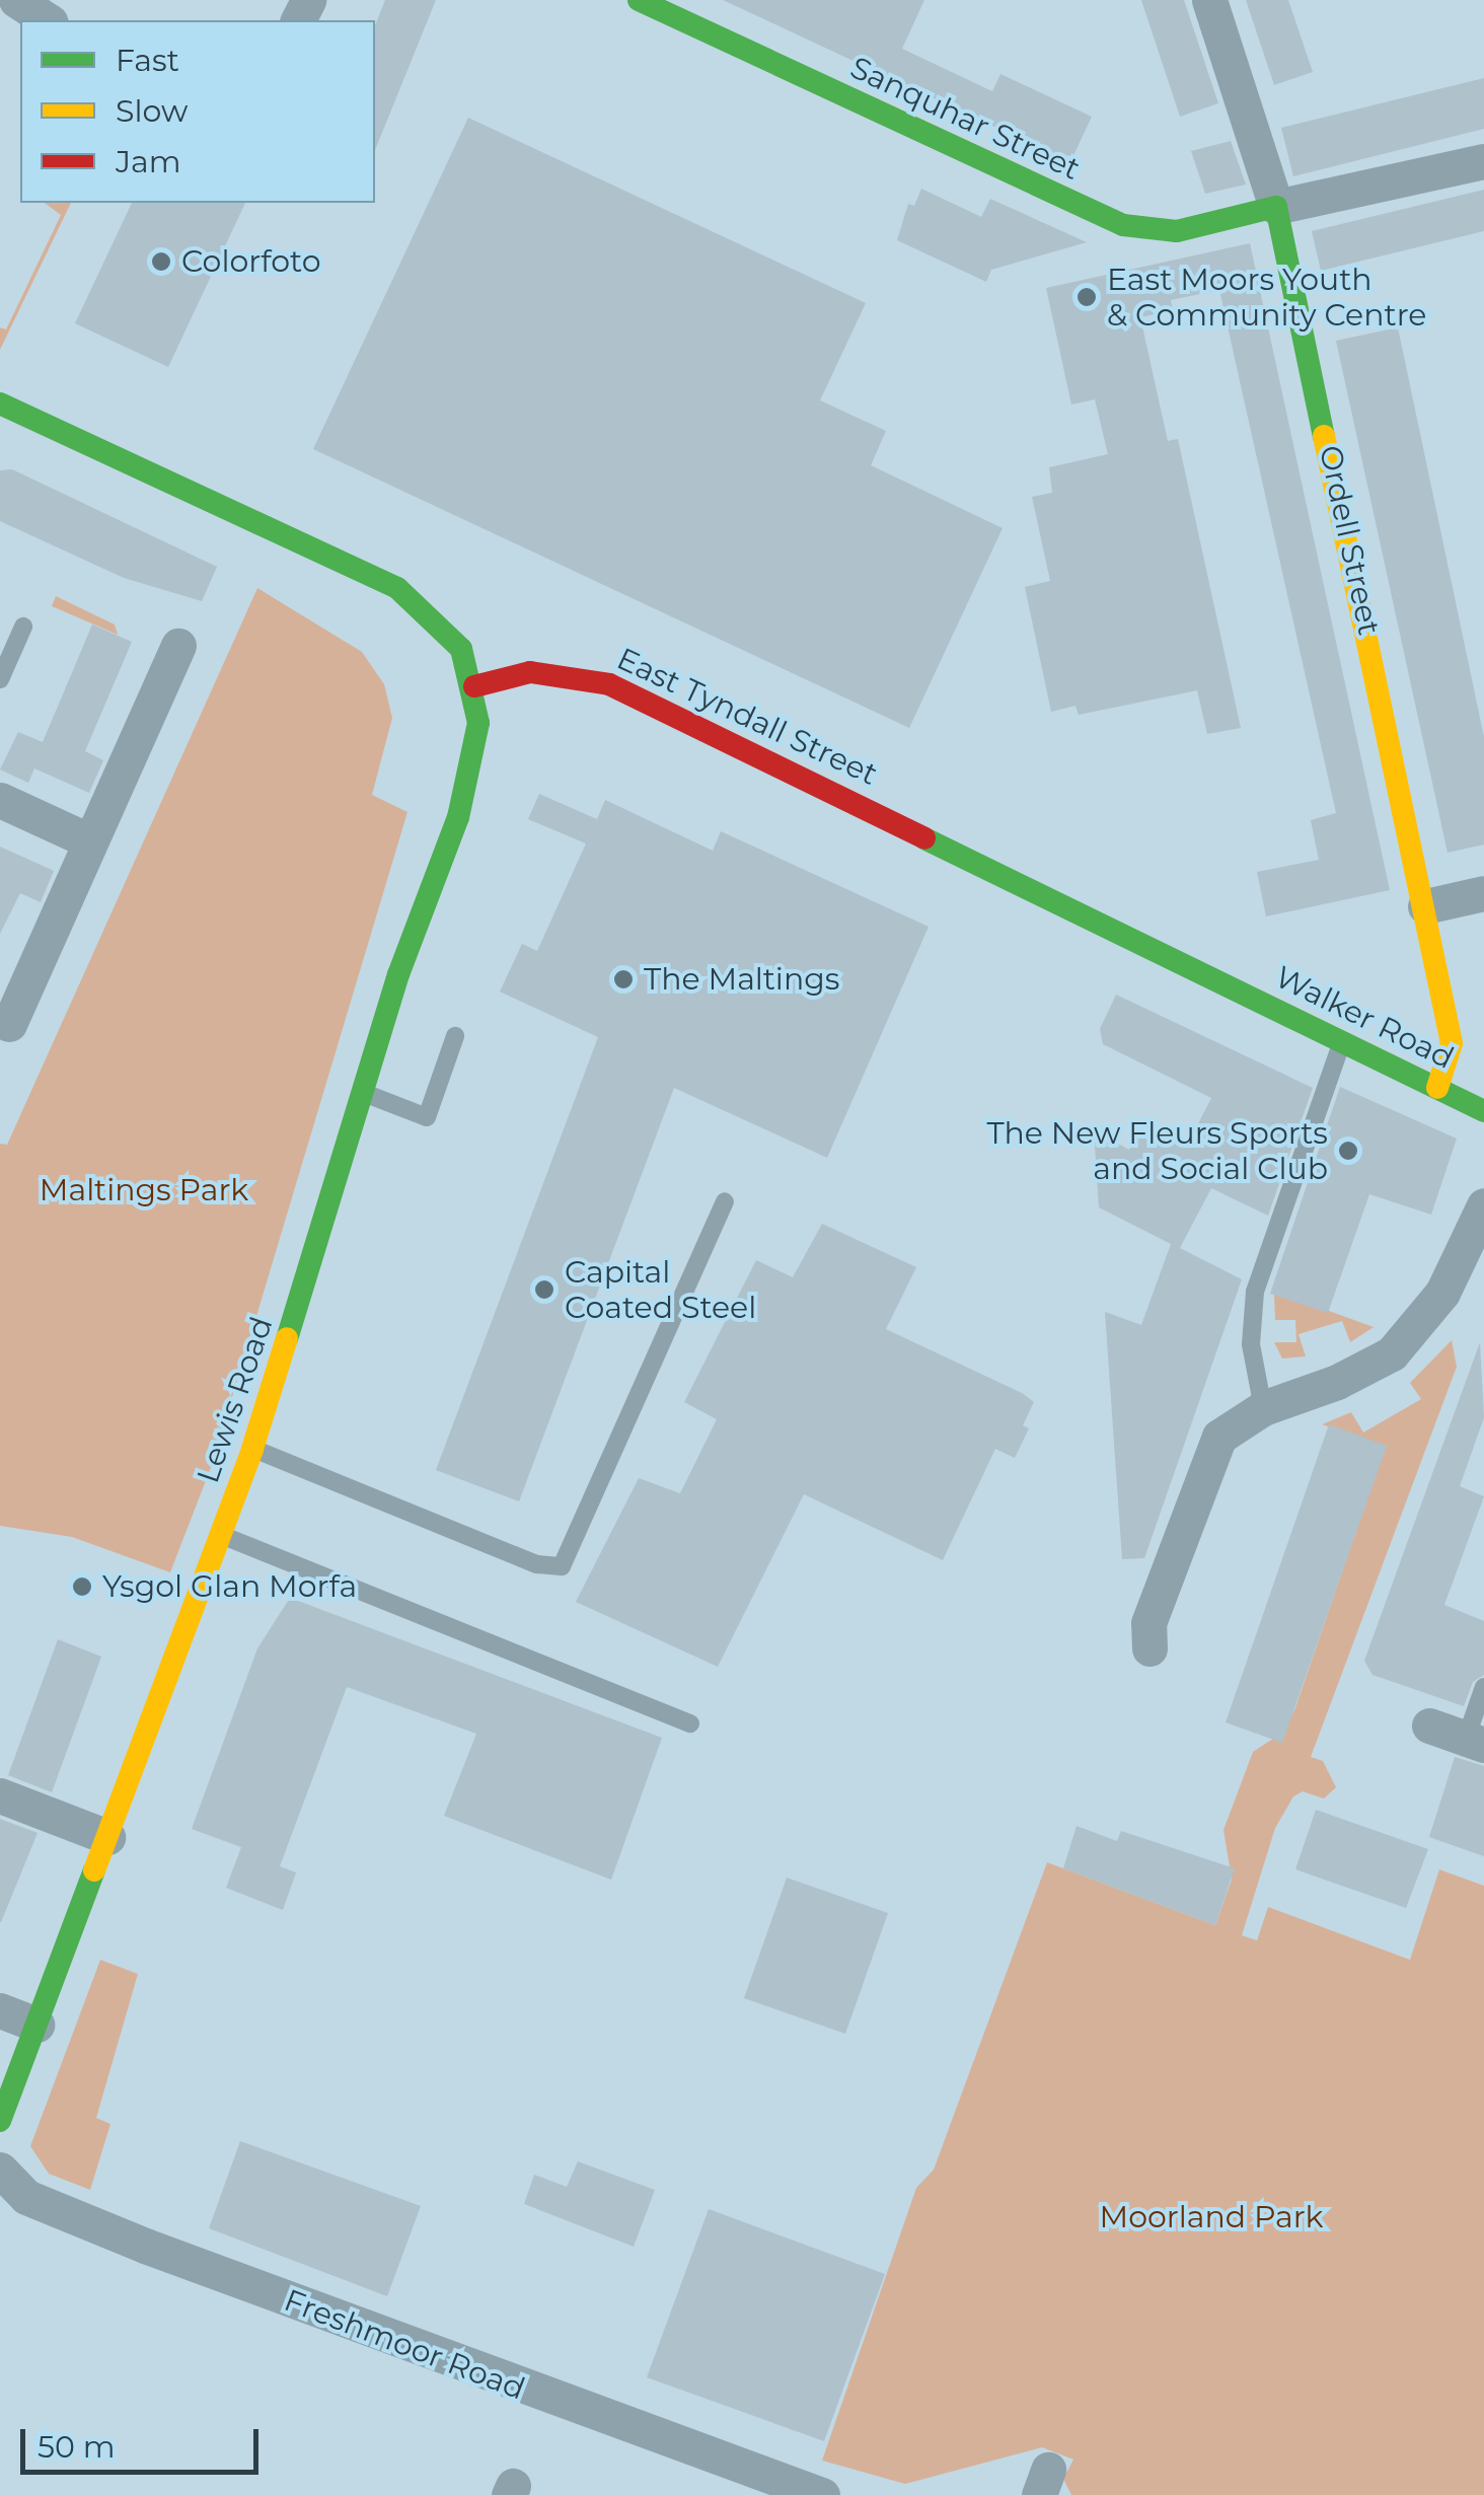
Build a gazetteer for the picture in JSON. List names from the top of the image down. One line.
{"streets":{"street":["Sanquhar Street","Ordell Street","East Tyndall Street","Walker Road","Lewis Road","Freshmoor Road"]},"crossings":[["Sanquhar Street","Ordell Street"],["Ordell Street","Walker Road"],["East Tyndall Street","Walker Road"],["East Tyndall Street","Lewis Road"]],"parks":["Maltings Park","Moorland Park"],"places":["Colorfoto","East Moors Youth & Community Centre","The Maltings","The New Fleurs Sports and Social Club","Capital Coated Steel","Ysgol Glan Morfa"],"legend":["Fast","Slow","Jam"],"scale_bar":"50 m"}
